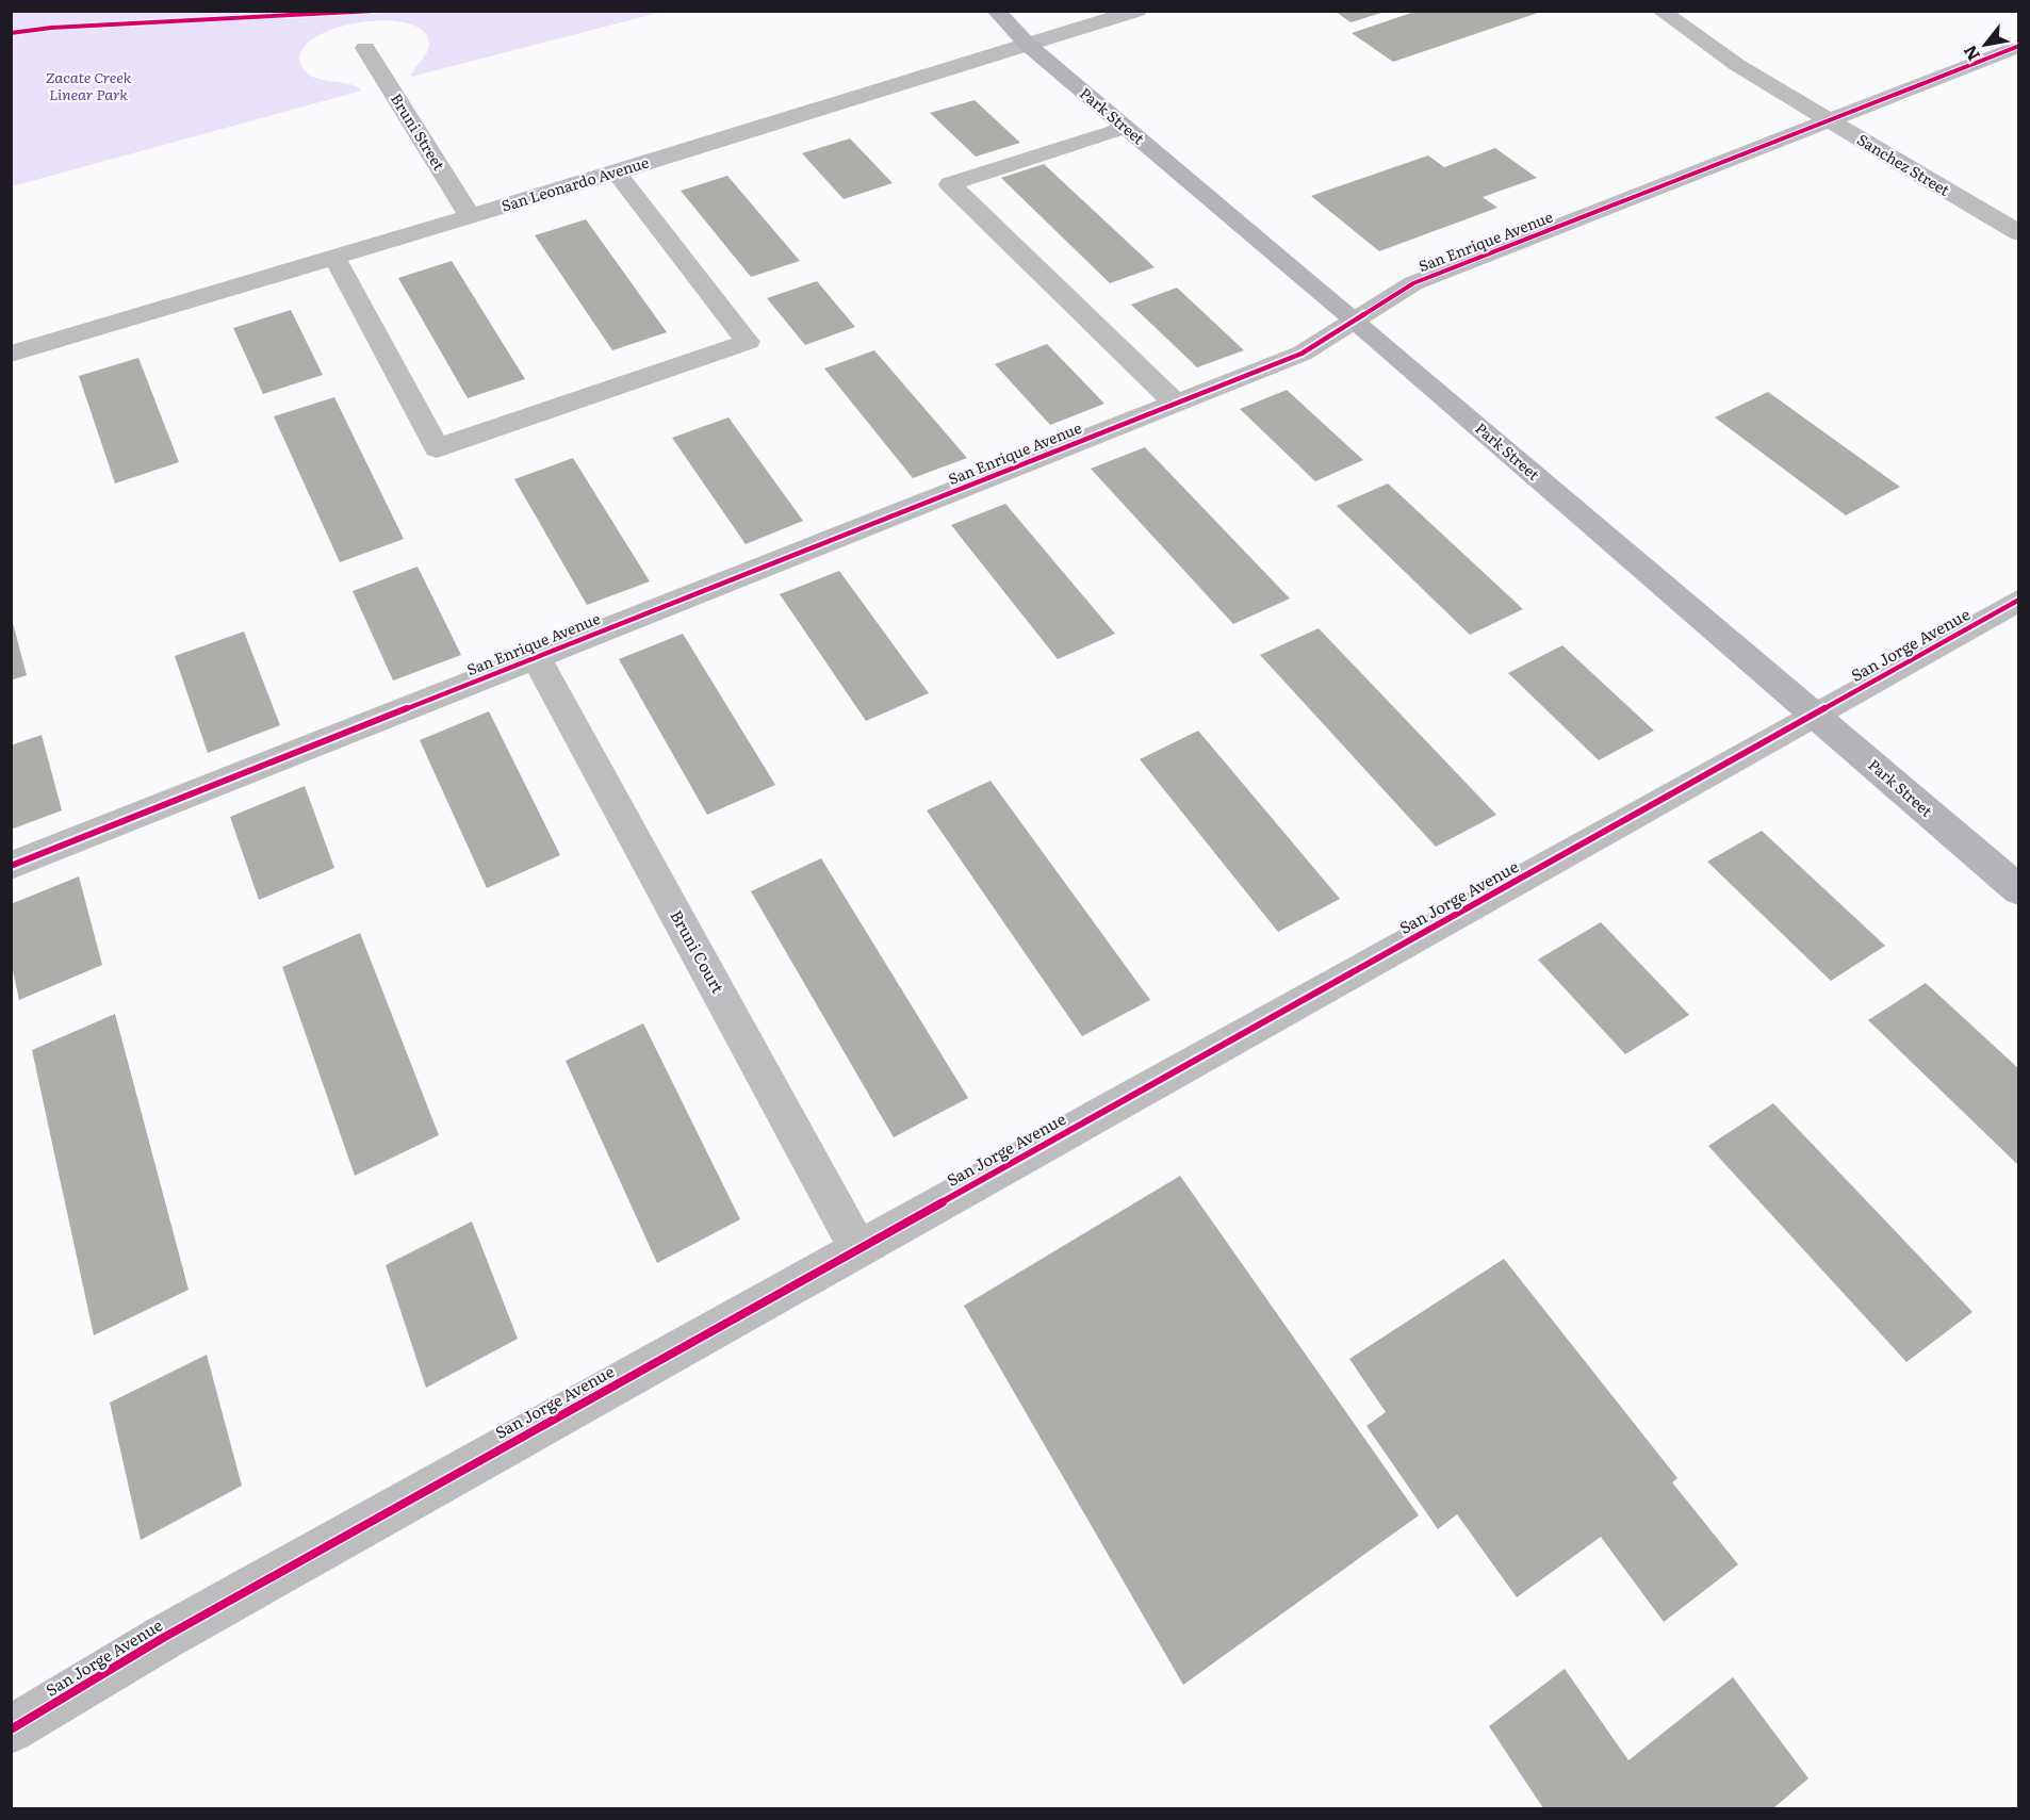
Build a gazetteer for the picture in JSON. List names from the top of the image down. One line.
{"streets":{"main road":["Park Street"],"street":["Bruni Street","Sanchez Street","San Leonardo Avenue","San Enrique Avenue","San Jorge Avenue","Bruni Court"]},"crossings":[["Park Street","San Leonardo Avenue"],["Park Street","San Enrique Avenue"],["Park Street","San Jorge Avenue"],["Bruni Street","San Leonardo Avenue"],["Sanchez Street","San Enrique Avenue"],["San Enrique Avenue","Bruni Court"],["San Jorge Avenue","Bruni Court"]],"parks":["Zacate Creek Linear Park"],"north":"bottom left"}
